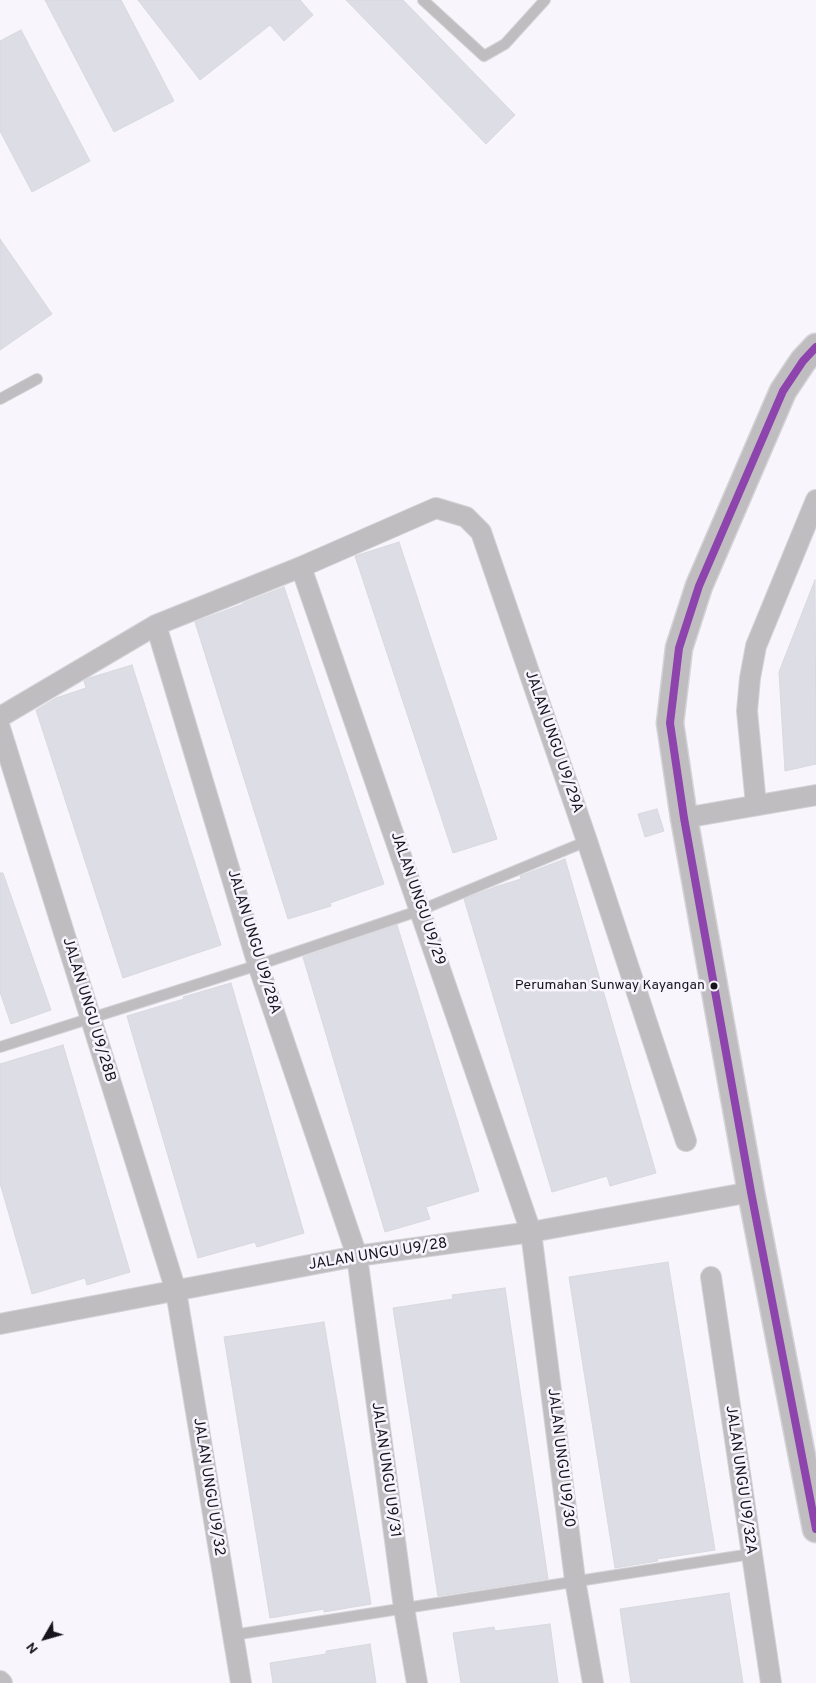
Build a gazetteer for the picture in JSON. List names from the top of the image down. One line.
{"streets":{"street":["JALAN UNGU U9/29A","JALAN UNGU U9/29","JALAN UNGU U9/28A","JALAN UNGU U9/28B","JALAN UNGU U9/28","JALAN UNGU U9/30","JALAN UNGU U9/31","JALAN UNGU U9/32A","JALAN UNGU U9/32"]},"crossings":[["JALAN UNGU U9/29A","JALAN UNGU U9/29"],["JALAN UNGU U9/29A","JALAN UNGU U9/28A"],["JALAN UNGU U9/29","JALAN UNGU U9/28"],["JALAN UNGU U9/29","JALAN UNGU U9/30"],["JALAN UNGU U9/28A","JALAN UNGU U9/28"],["JALAN UNGU U9/28A","JALAN UNGU U9/31"],["JALAN UNGU U9/28B","JALAN UNGU U9/28"],["JALAN UNGU U9/28B","JALAN UNGU U9/32"],["JALAN UNGU U9/28","JALAN UNGU U9/30"],["JALAN UNGU U9/28","JALAN UNGU U9/31"],["JALAN UNGU U9/28","JALAN UNGU U9/32"]],"places":["Perumahan Sunway Kayangan"],"north":"bottom left"}
